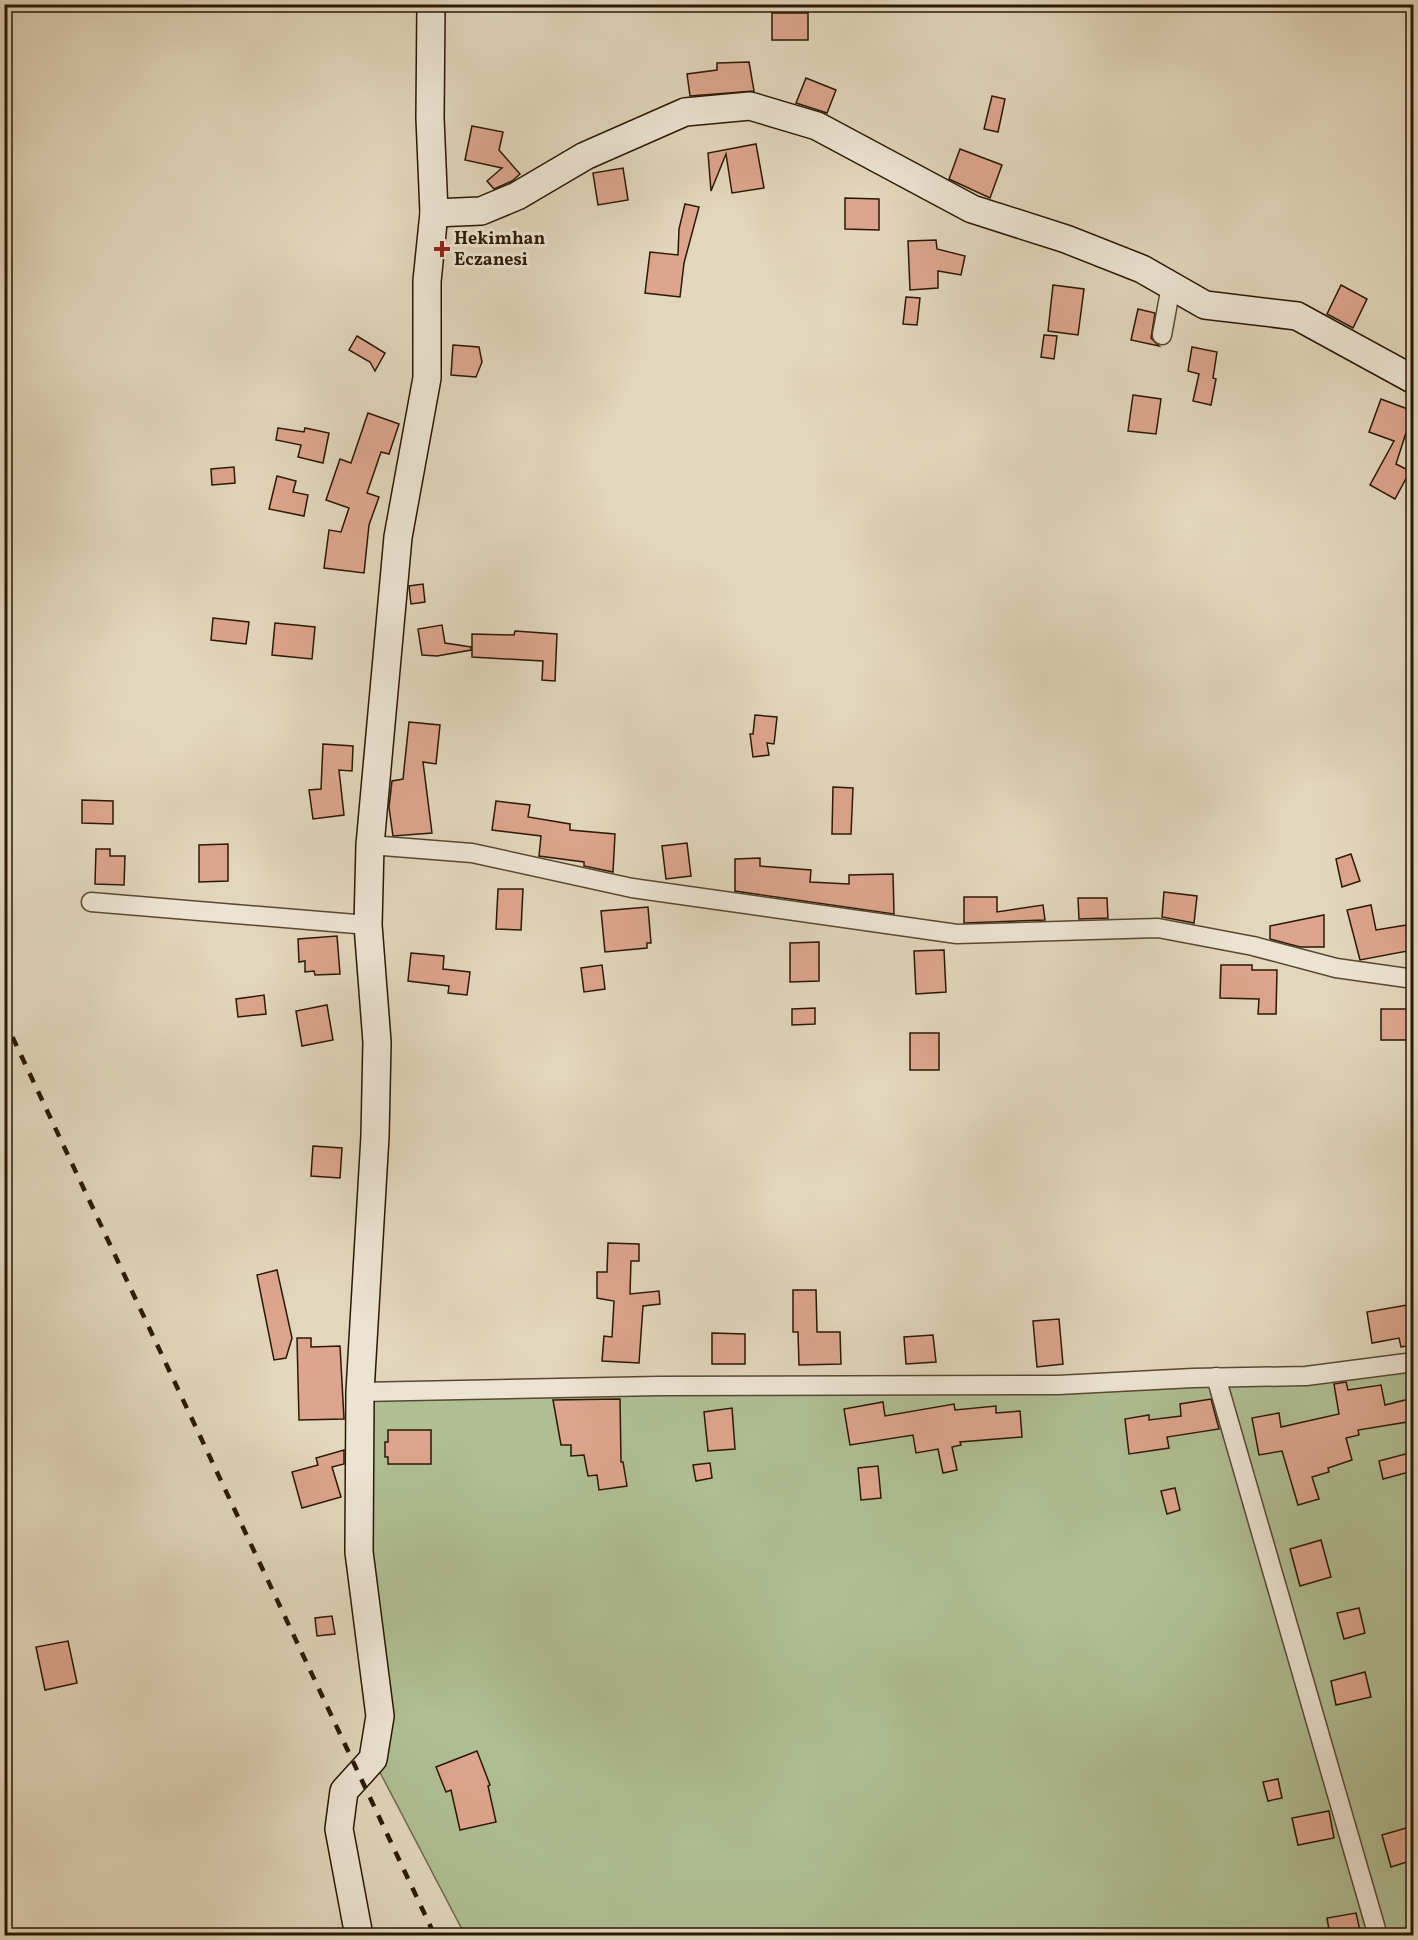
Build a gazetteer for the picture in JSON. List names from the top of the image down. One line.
{"places":{"health":["Hekimhan Eczanesi"]}}
